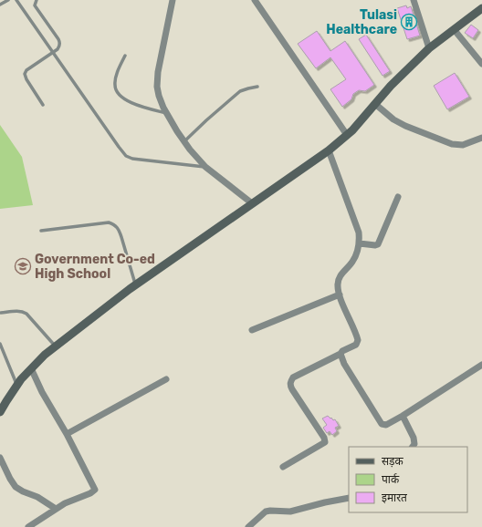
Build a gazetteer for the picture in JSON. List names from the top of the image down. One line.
{"places":{"building":["Tulasi Healthcare"],"school or university":["Government Co-ed High School"]},"legend":["सड़क","पार्क","इमारत"]}
